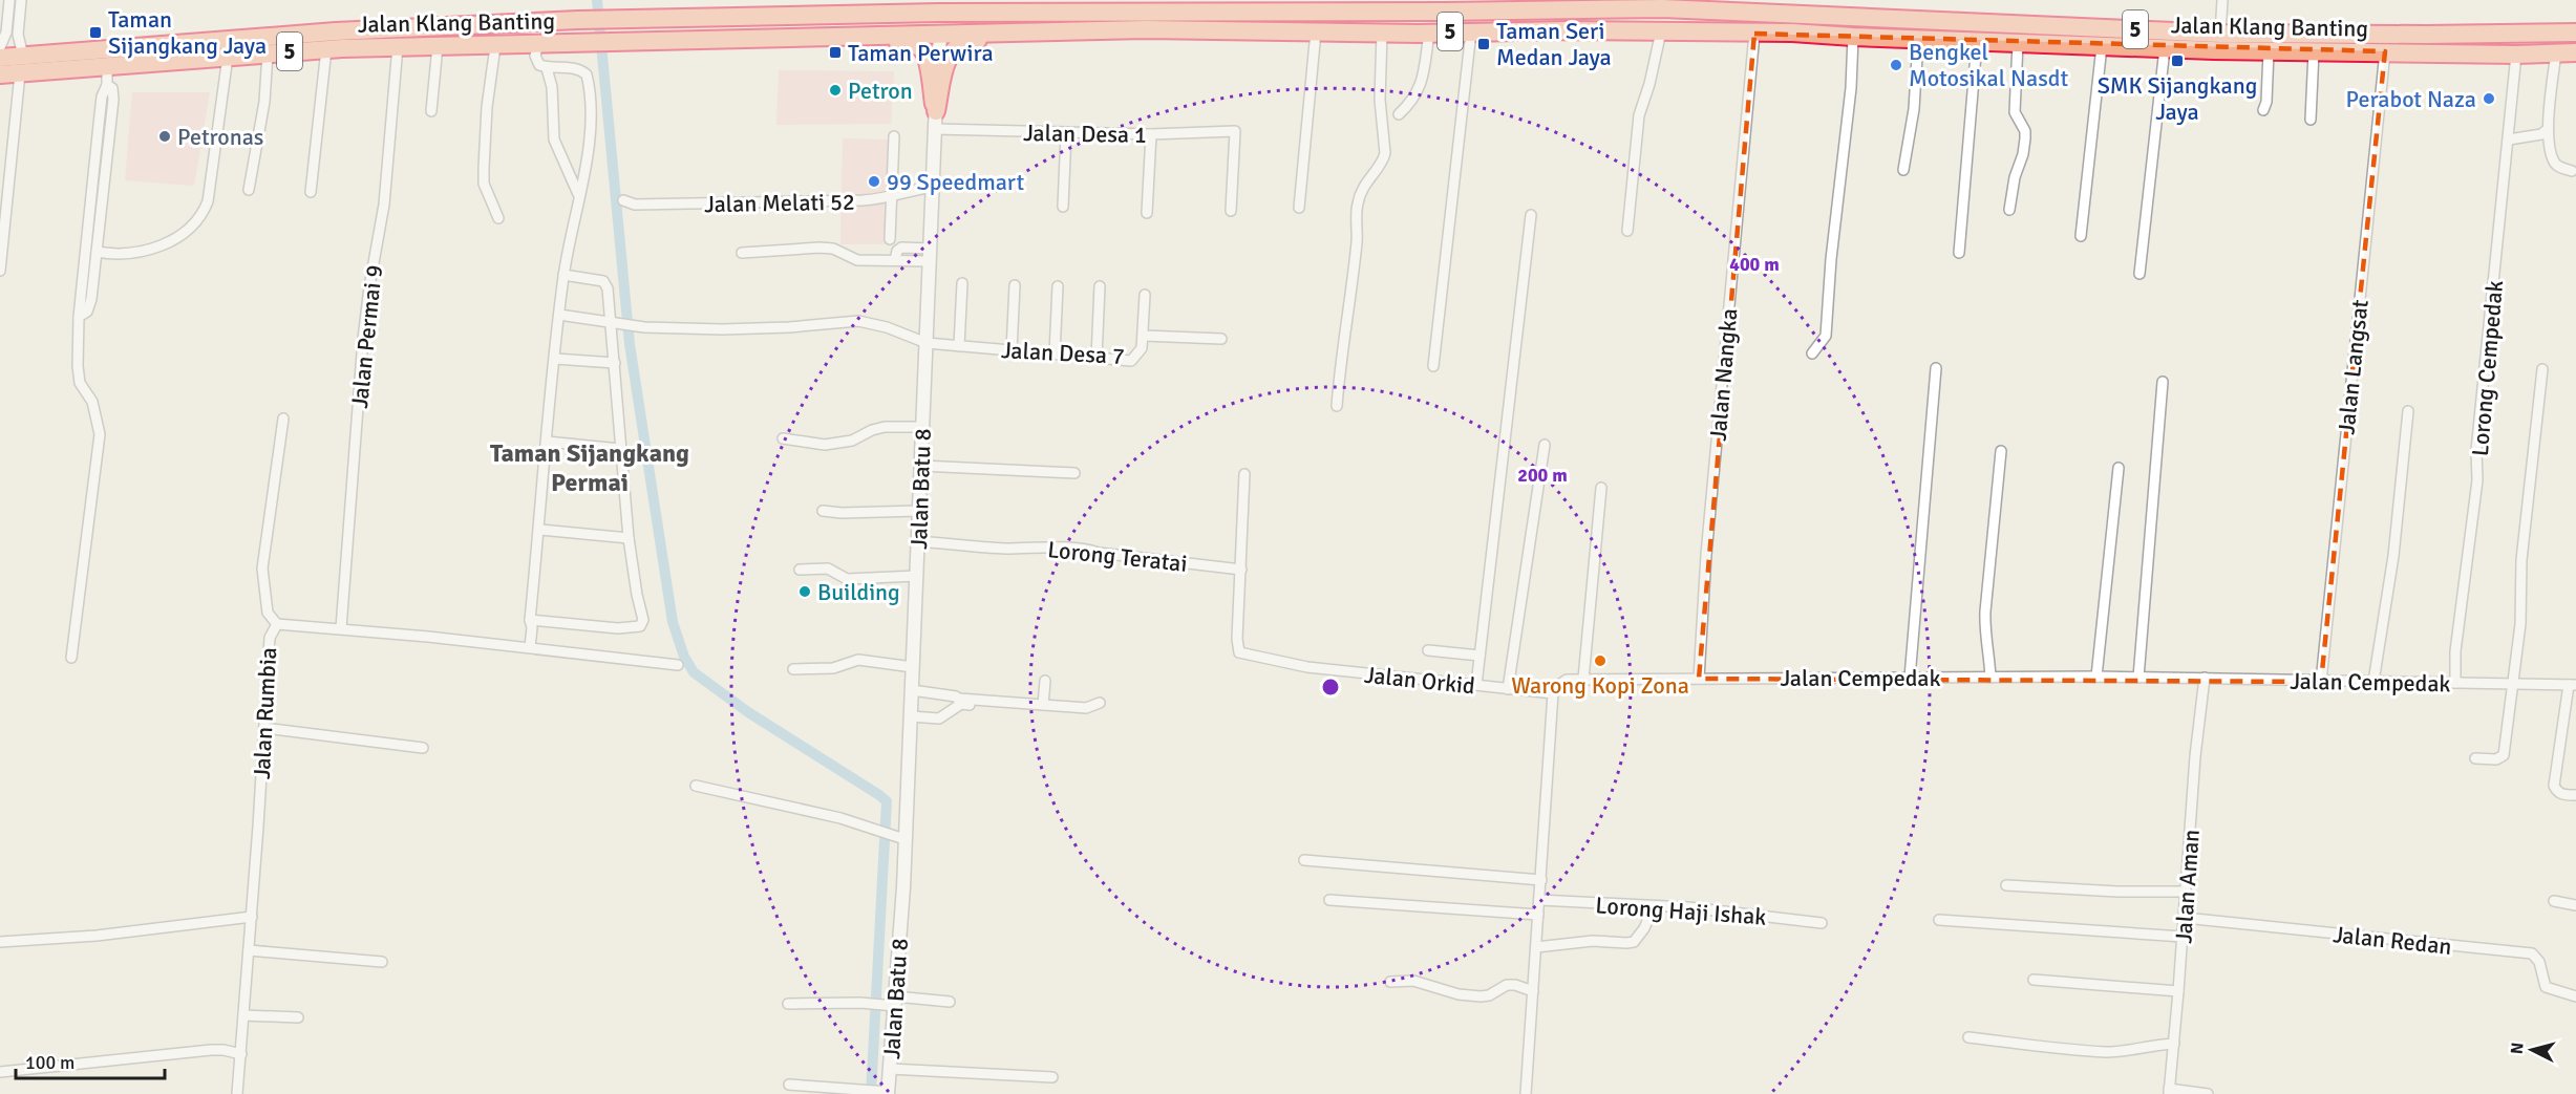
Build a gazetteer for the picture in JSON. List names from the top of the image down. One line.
{"streets":{"highway":["Jalan Klang Banting","5"],"street":["Jalan Desa 1","Jalan Melati 52","Jalan Permai 9","Jalan Desa 7","Jalan Langsat","Lorong Cempedak","Jalan Nangka","Jalan Batu 8","Lorong Teratai","Jalan Cempedak","Jalan Orkid","Jalan Rumbia","Jalan Aman","Lorong Haji Ishak","Jalan Redan"]},"crossings":[["Jalan Klang Banting","Jalan Permai 9"],["Jalan Klang Banting","Jalan Langsat"],["Jalan Klang Banting","Lorong Cempedak"],["Jalan Klang Banting","Jalan Nangka"],["Jalan Klang Banting","Jalan Batu 8"],["Jalan Desa 1","Jalan Batu 8"],["Jalan Melati 52","Jalan Batu 8"],["Jalan Permai 9","Jalan Rumbia"],["Jalan Desa 7","Jalan Batu 8"],["Jalan Langsat","Jalan Cempedak"],["Lorong Cempedak","Jalan Cempedak"],["Jalan Nangka","Jalan Cempedak"],["Jalan Batu 8","Lorong Teratai"],["Lorong Teratai","Jalan Orkid"],["Jalan Cempedak","Jalan Orkid"],["Jalan Cempedak","Jalan Aman"],["Jalan Aman","Jalan Redan"]],"districts":["Taman Sijangkang Permai"],"places":{"transit":["Taman Sijangkang Jaya","Taman Seri Medan Jaya","Taman Perwira","SMK Sijangkang Jaya"],"other":["Bengkel Motosikal Nasdt","Petron","Perabot Naza","Petronas","99 Speedmart","Building","Warong Kopi Zona"]},"scale_bar":"100 m","north":"left","rings":["400 m","200 m"]}
